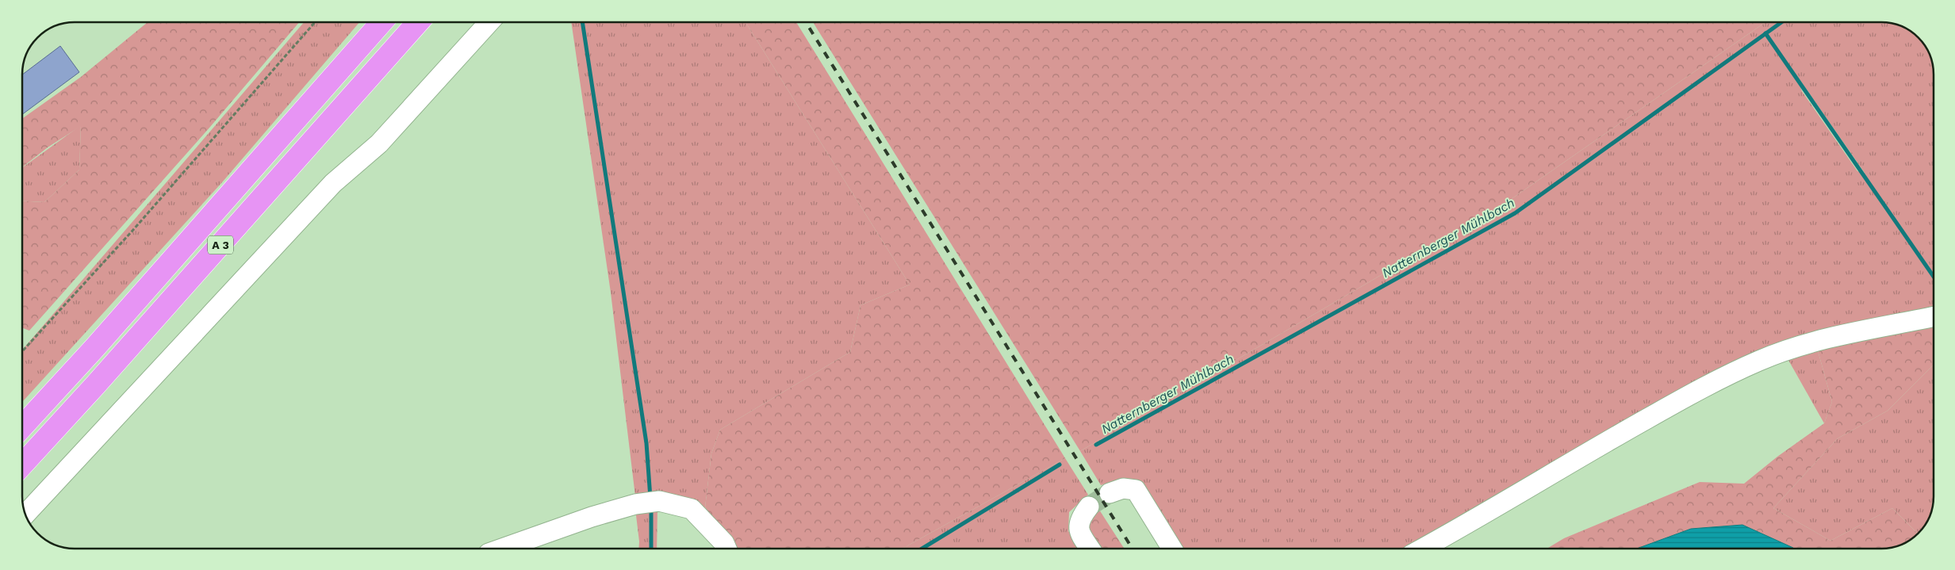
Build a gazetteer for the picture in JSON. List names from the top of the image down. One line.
{"streets":{"highway":["A 3"]},"water":["Natternberger Mühlbach"]}
